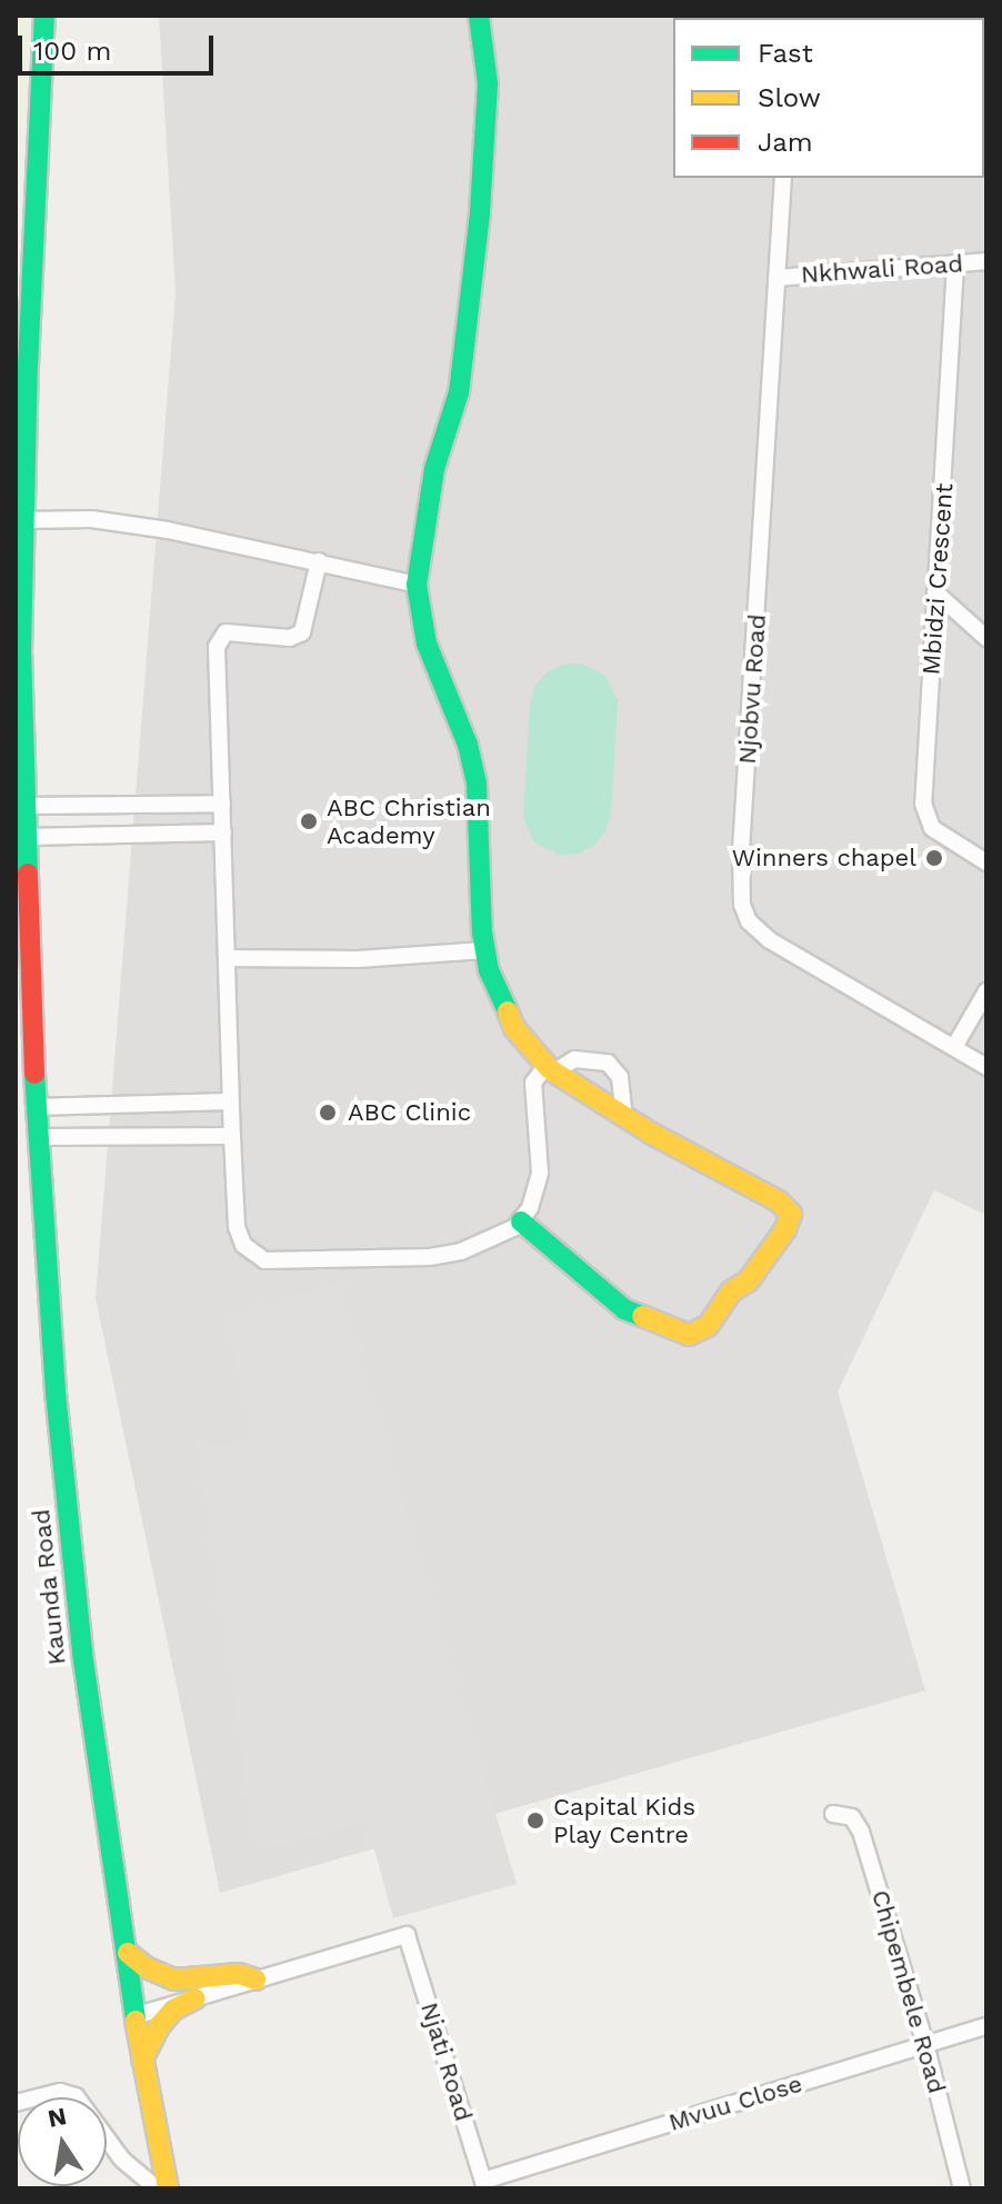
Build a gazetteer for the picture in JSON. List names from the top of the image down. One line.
{"streets":{"main road":["Kaunda Road"],"street":["Nkhwali Road","Mbidzi Crescent","Njobvu Road","Chipembele Road","Njati Road","Mvuu Close"]},"crossings":[["Nkhwali Road","Mbidzi Crescent"],["Nkhwali Road","Njobvu Road"],["Chipembele Road","Mvuu Close"],["Njati Road","Mvuu Close"]],"places":["ABC Christian Academy","Winners chapel","ABC Clinic","Capital Kids Play Centre"],"legend":["Fast","Slow","Jam"],"scale_bar":"100 m","north":"top"}
